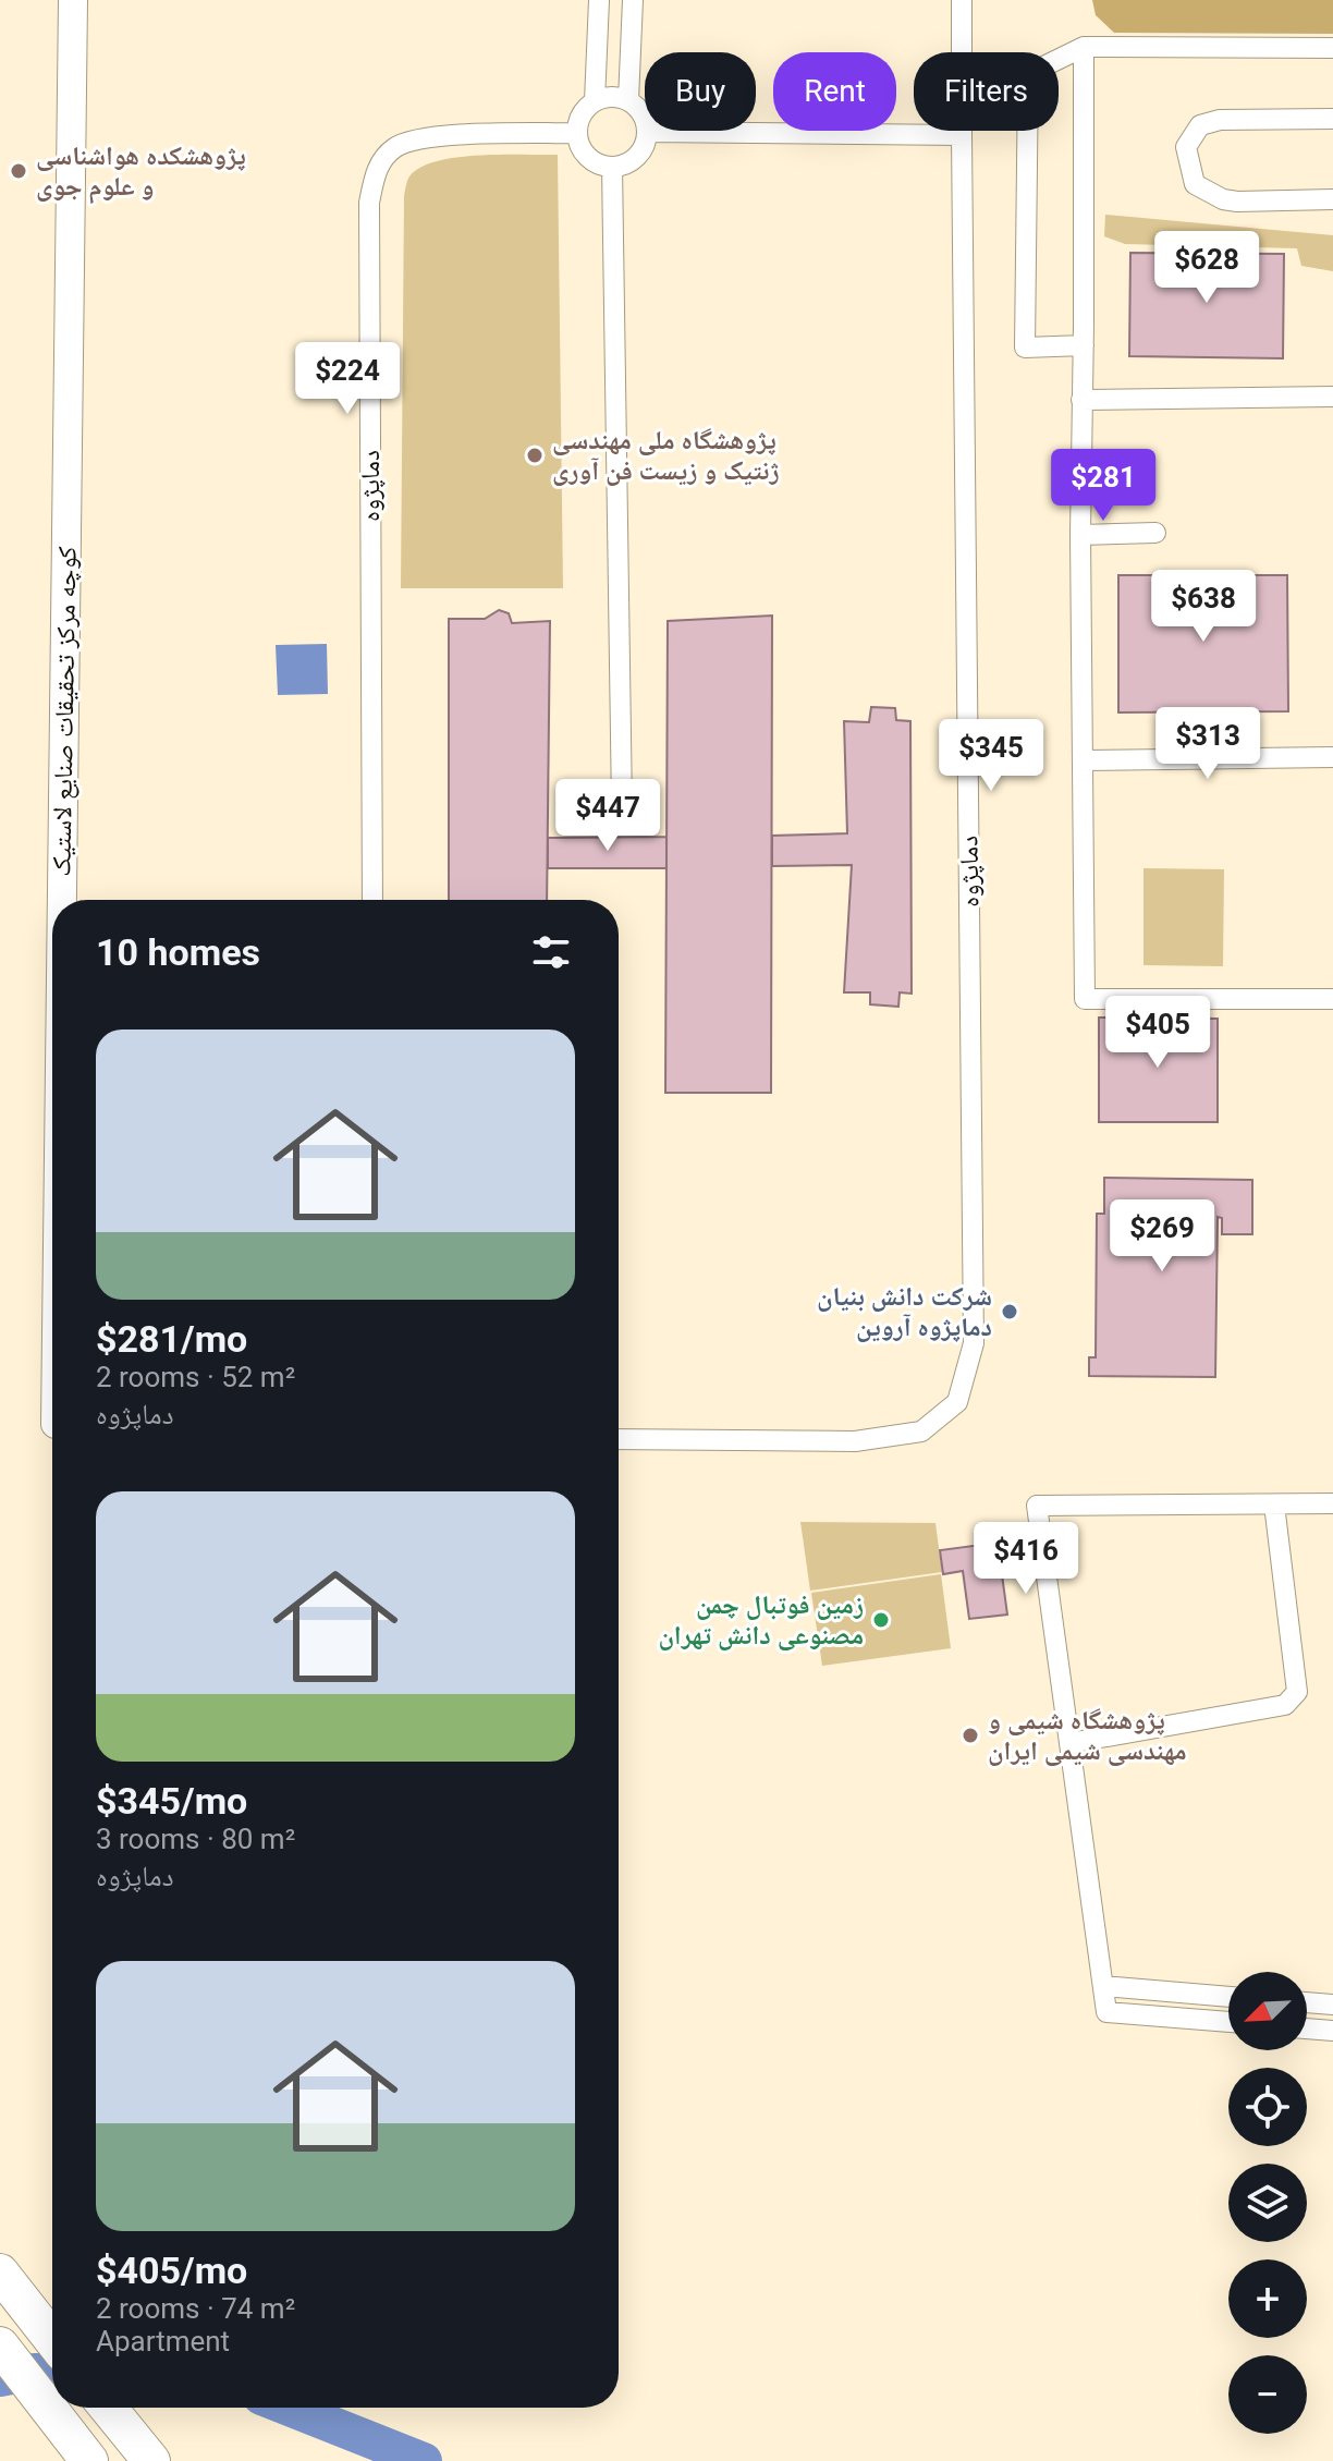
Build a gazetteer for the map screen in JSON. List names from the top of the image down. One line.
{"streets":{"street":["دماپژوه","کوچه مرکز تحقیقات صنایع لاستیک"]},"places":["پژوهشکده هواشناسی و علوم جوی","پژوهشگاه ملی مهندسی ژنتیک و زیست فن آوری","شرکت دانش بنیان دماپژوه آروین","زمین فوتبال چمن مصنوعی دانش تهران","پژوهشگاه شیمی و مهندسی شیمی ایران"],"north":"bottom left","page":{"chip":["Buy","Rent","Filters"],"price":["$628","$224","$281","$638","$313","$345","$447","$405","$269","$416"],"heading":"10 homes","list":[{"name":"$281/mo","note":"2 rooms · 52 m² · دماپژوه"},{"name":"$345/mo","note":"3 rooms · 80 m² · دماپژوه"},{"name":"$405/mo","note":"2 rooms · 74 m² · Apartment"}],"map_buttons":["+","−"]}}
